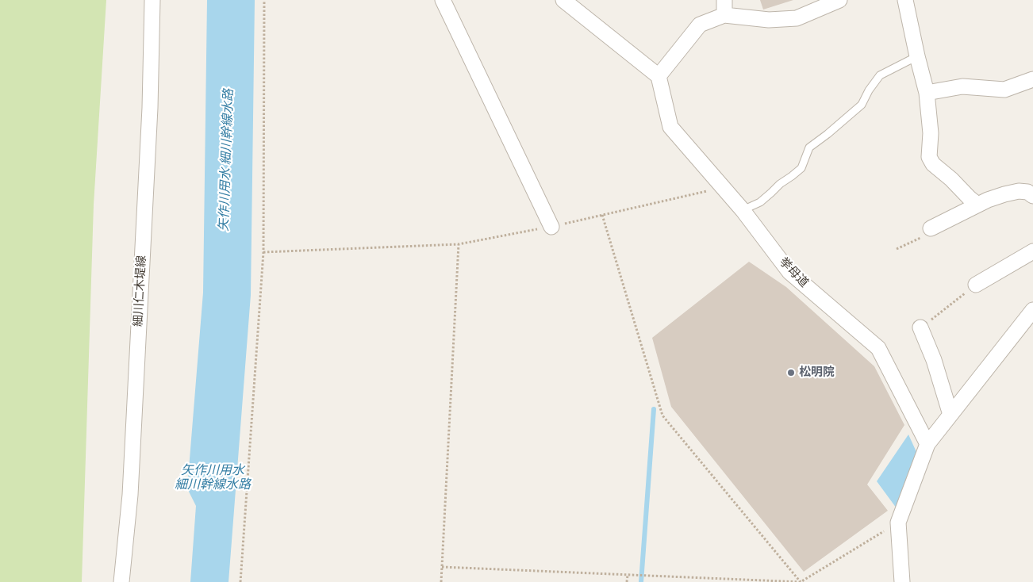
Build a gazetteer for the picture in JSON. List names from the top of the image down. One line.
{"streets":{"street":["挙母道","細川仁木堤線"]},"water":["矢作川用水 細川幹線水路"],"places":["松明院"]}
